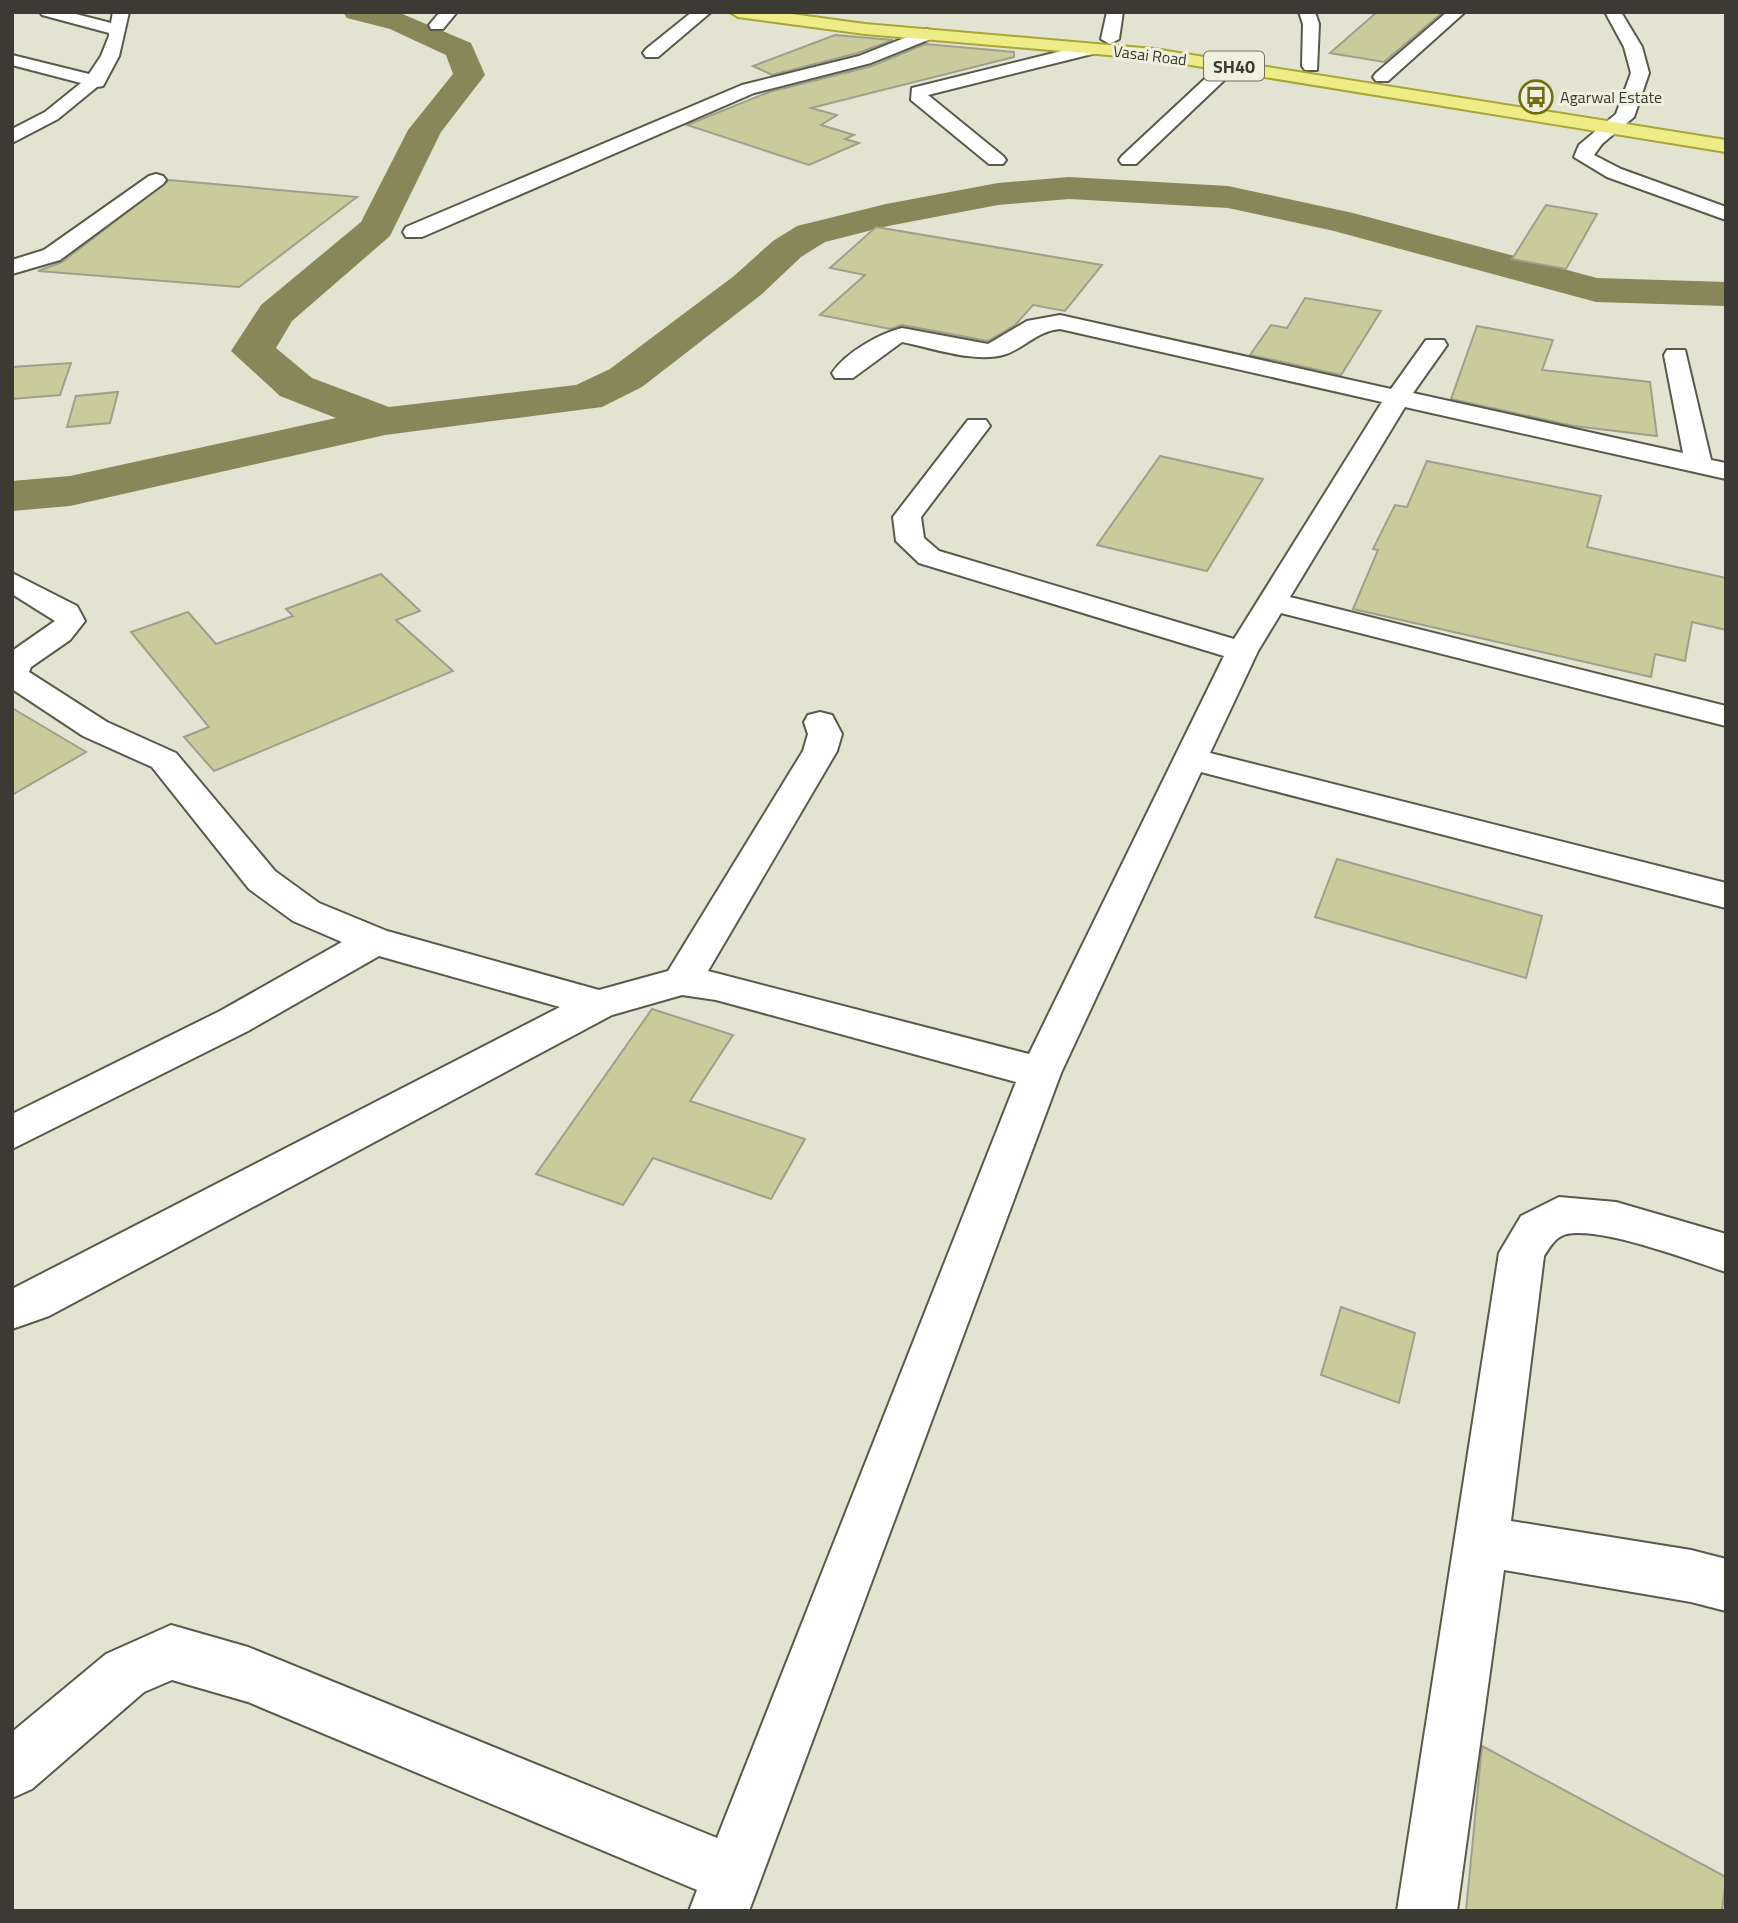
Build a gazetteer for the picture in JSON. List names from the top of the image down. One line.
{"streets":{"main road":["Vasai Road","SH40"]},"places":{"bus stop":["Agarwal Estate"]}}
